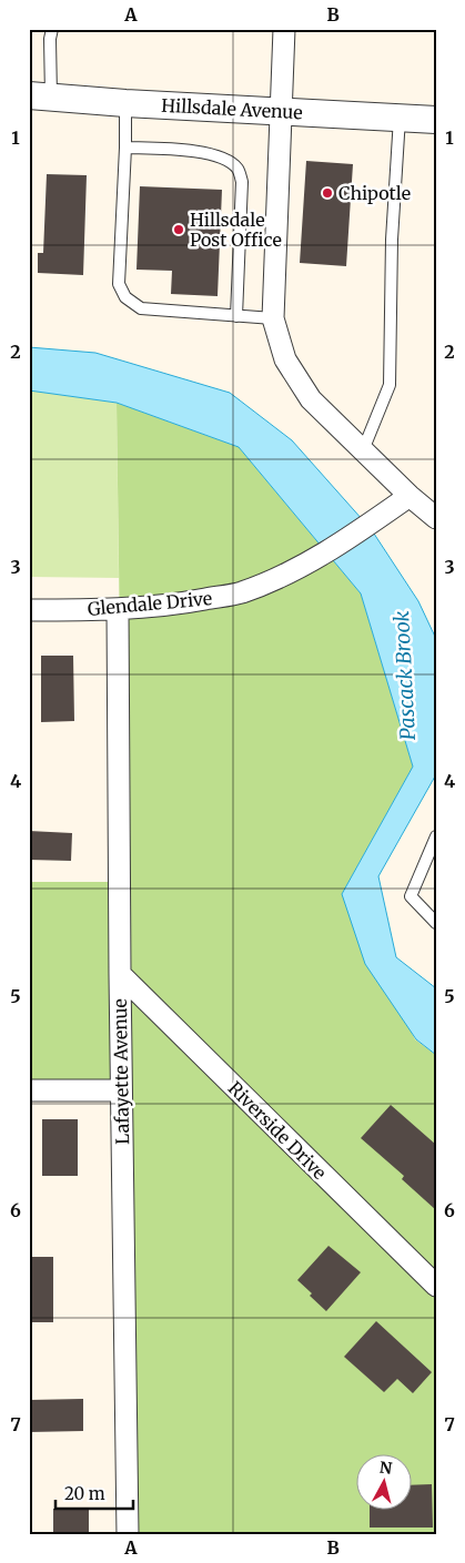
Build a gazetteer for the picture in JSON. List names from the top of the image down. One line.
{"streets":{"street":["Hillsdale Avenue","Glendale Drive","Lafayette Avenue","Riverside Drive"]},"crossings":[["Glendale Drive","Lafayette Avenue"],["Lafayette Avenue","Riverside Drive"]],"water":["Pascack Brook"],"places":["Chipotle","Hillsdale Post Office"],"scale_bar":"20 m","north":"top","grid":{"columns":["A","B"],"rows":["1","2","3","4","5","6","7"]}}
